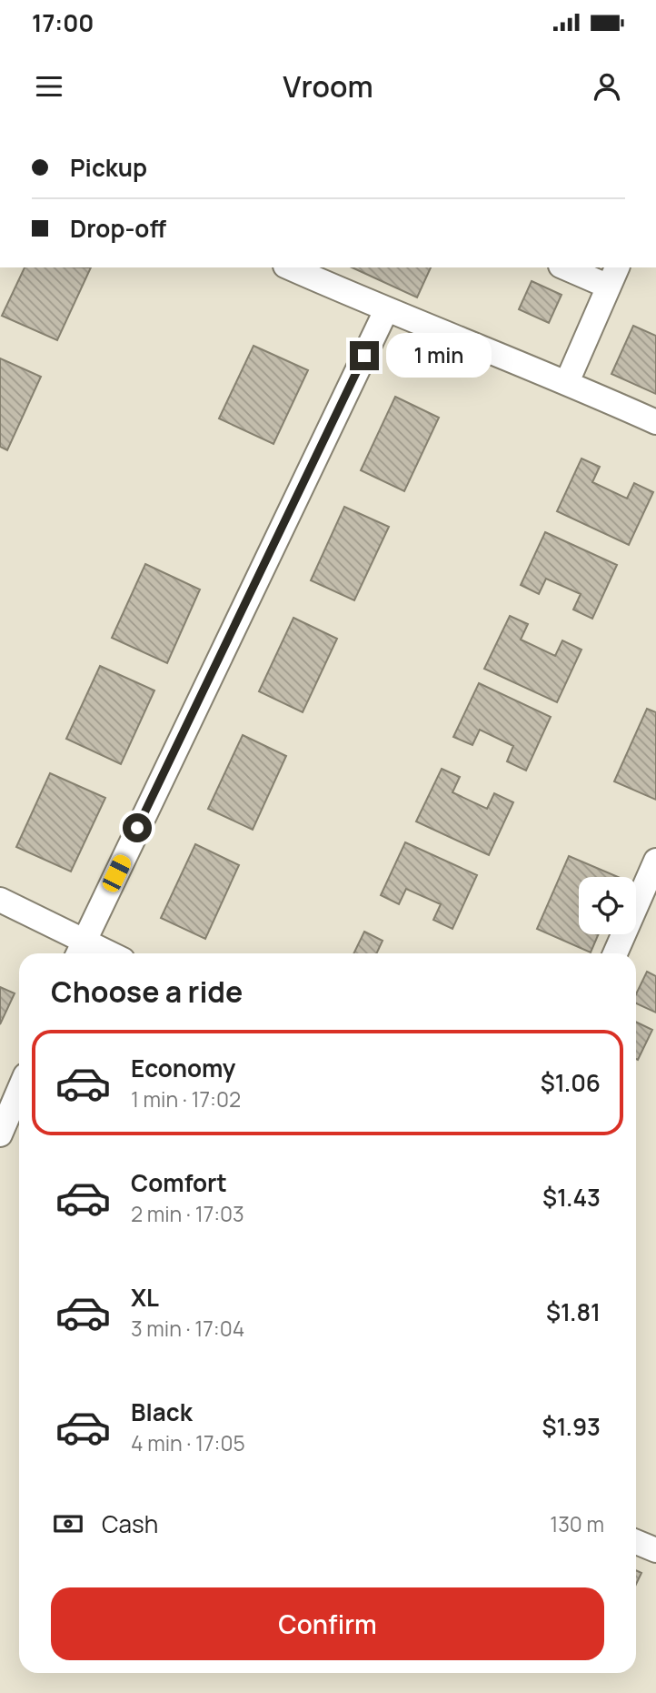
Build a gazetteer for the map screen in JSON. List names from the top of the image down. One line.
{"page":{"status":"17:00","header":"Vroom","banner":["Pickup","Drop-off"],"bubble":"1 min","heading":"Choose a ride","list":[{"name":"Economy","note":"1 min · 17:02","value":"$1.06"},{"name":"Comfort","note":"2 min · 17:03","value":"$1.43"},{"name":"XL","note":"3 min · 17:04","value":"$1.81"},{"name":"Black","note":"4 min · 17:05","value":"$1.93"}],"pay":["Cash","130 m"],"buttons":"Confirm"}}
